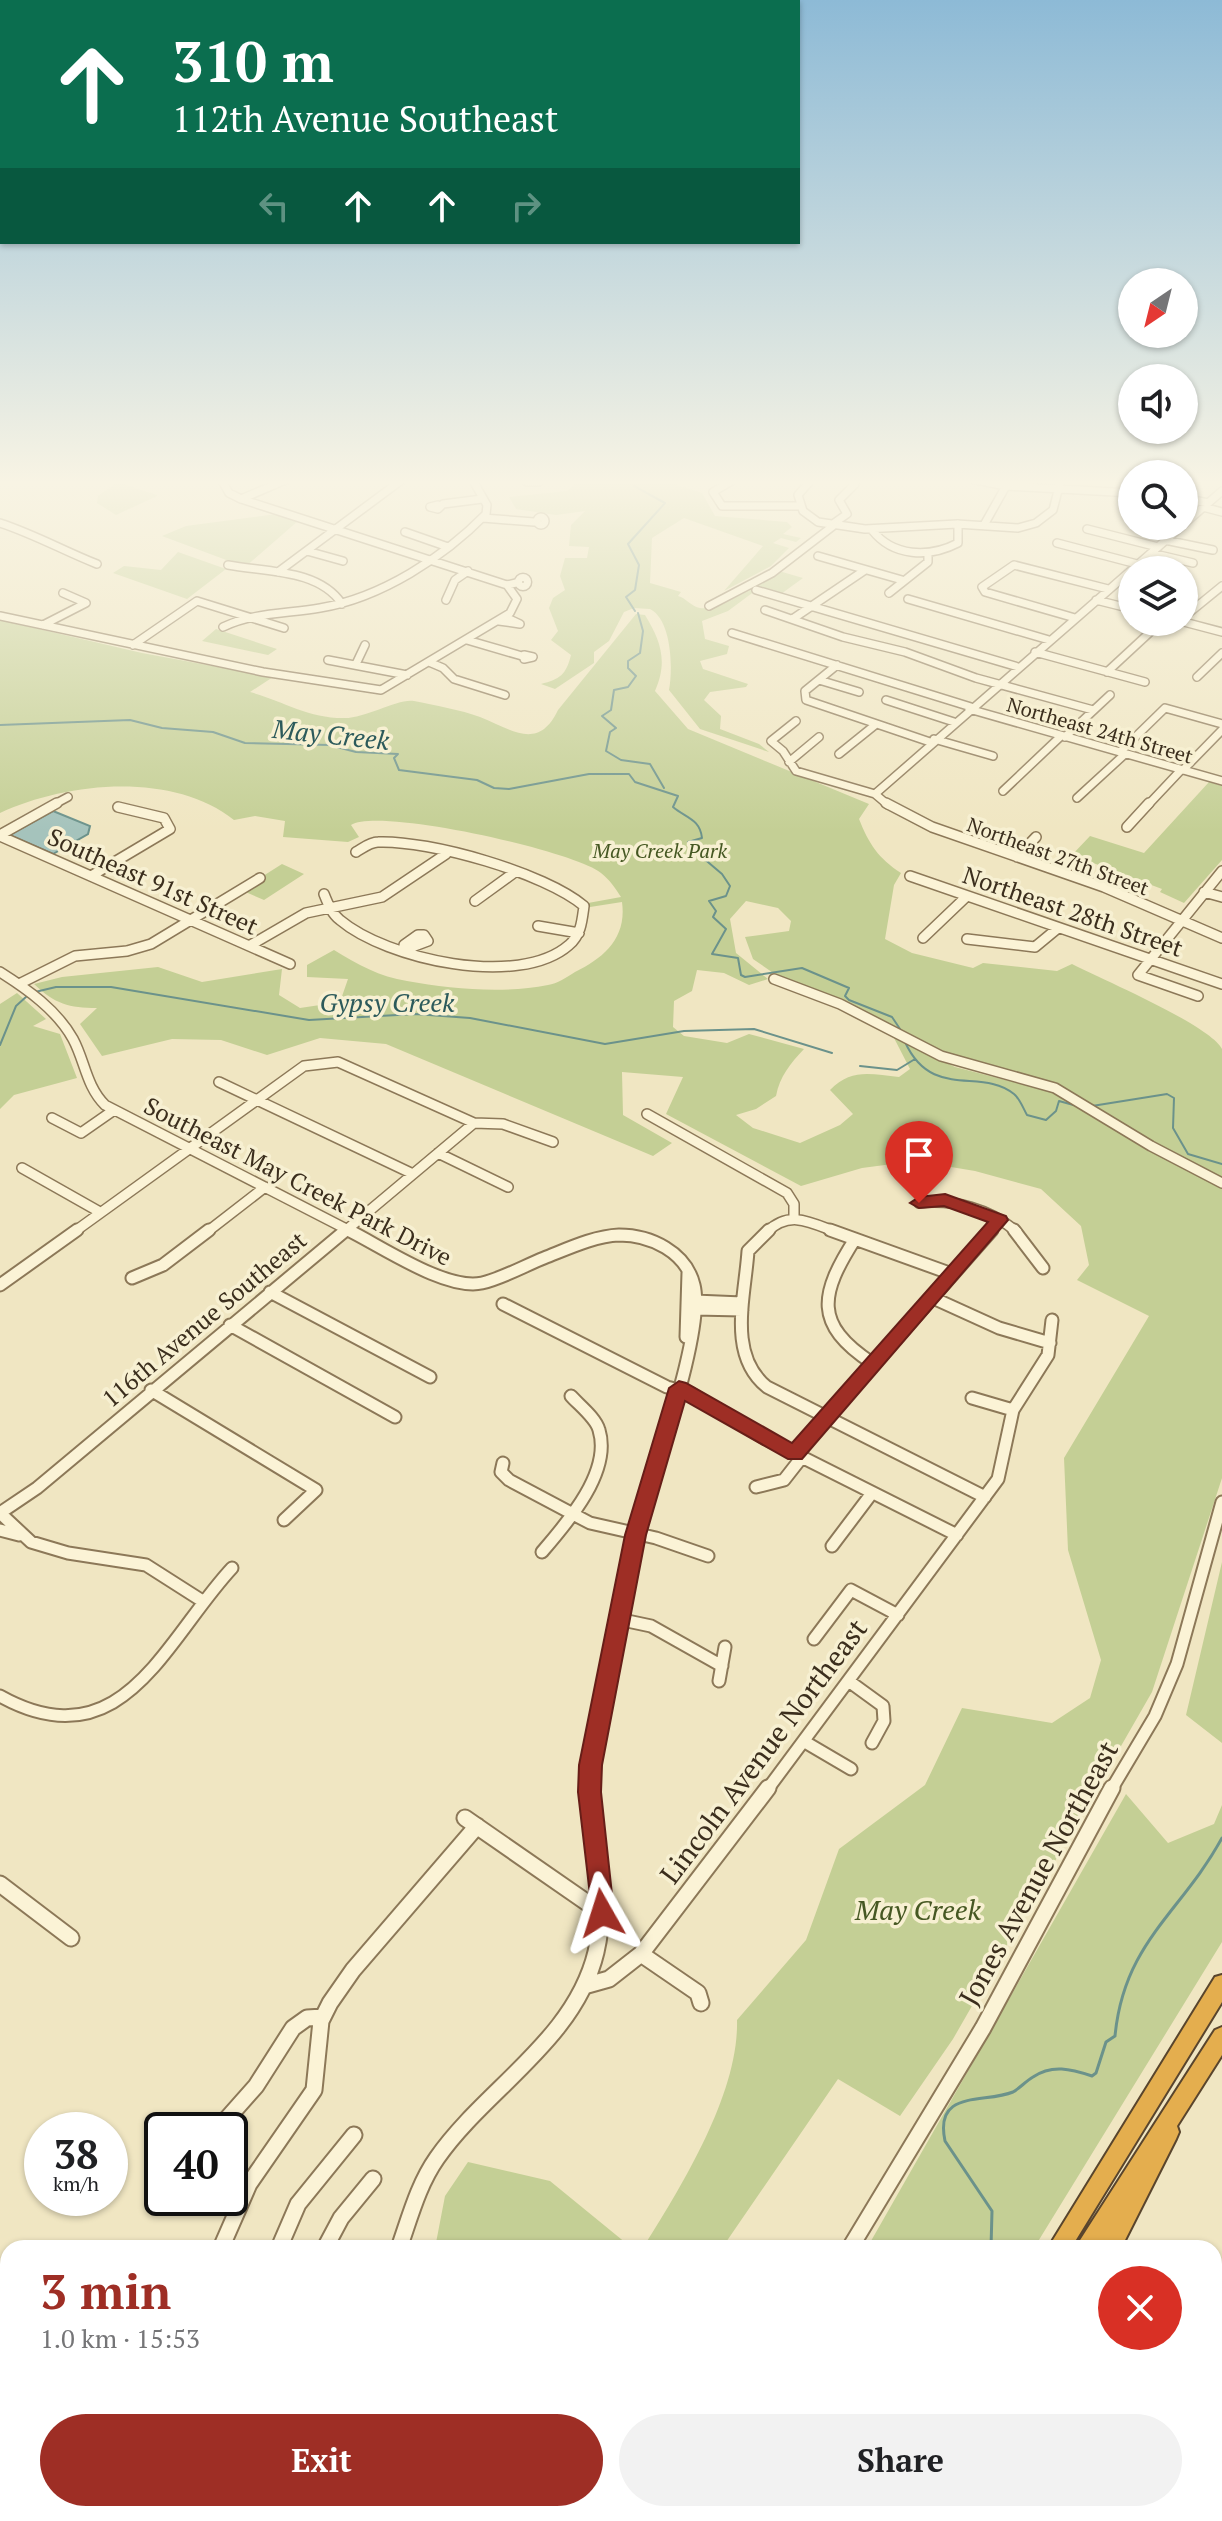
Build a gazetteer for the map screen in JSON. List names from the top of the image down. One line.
{"streets":{"street":["Northeast 24th Street","Northeast 27th Street","Southeast 91st Street","Northeast 28th Street","Southeast May Creek Park Drive","116th Avenue Southeast","Lincoln Avenue Northeast","Jones Avenue Northeast"]},"crossings":[["Southeast May Creek Park Drive","116th Avenue Southeast"]],"water":["May Creek","Gypsy Creek"],"parks":["May Creek Park","May Creek"],"north":"bottom left","page":{"turn":["310 m","112th Avenue Southeast"],"speed":"38 km/h","limit":"40","heading":["3 min","1.0 km · 15:53"],"buttons":["Exit","Share"]}}
